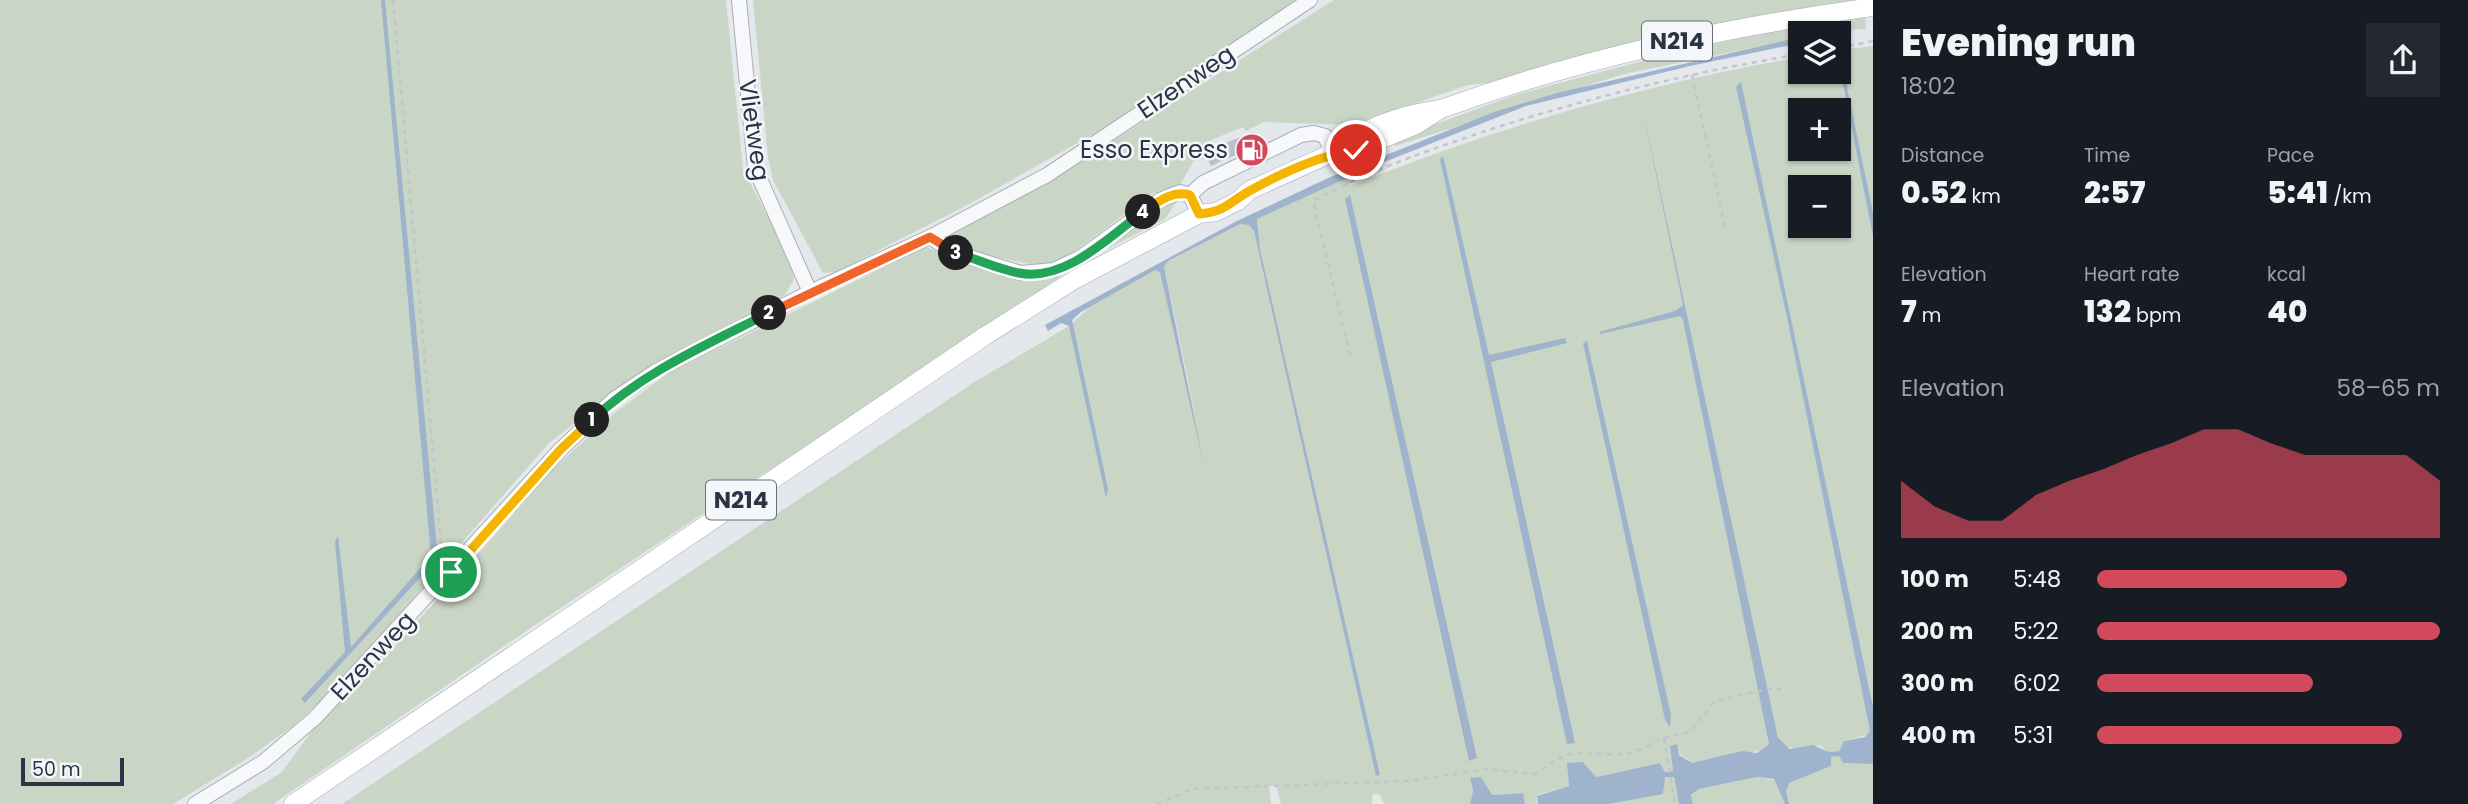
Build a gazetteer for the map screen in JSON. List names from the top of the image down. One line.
{"streets":{"main road":["N214"],"street":["Elzenweg","Vlietweg"]},"crossings":[["Elzenweg","Vlietweg"]],"places":{"fuel station":["Esso Express"]},"scale_bar":"50 m","page":{"heading":["Evening run","18:02"],"map_buttons":["+","−"],"stats":[["Distance","0.52 km"],["Time","2:57"],["Pace","5:41 /km"],["Elevation","7 m"],["Heart rate","132 bpm"],["kcal","40"]],"pins":["4","3","2","1"],"chart":["Elevation","58–65 m"],"list":[{"name":"100 m","note":"5:48"},{"name":"200 m","note":"5:22"},{"name":"300 m","note":"6:02"},{"name":"400 m","note":"5:31"}],"scale":"50 m"}}
